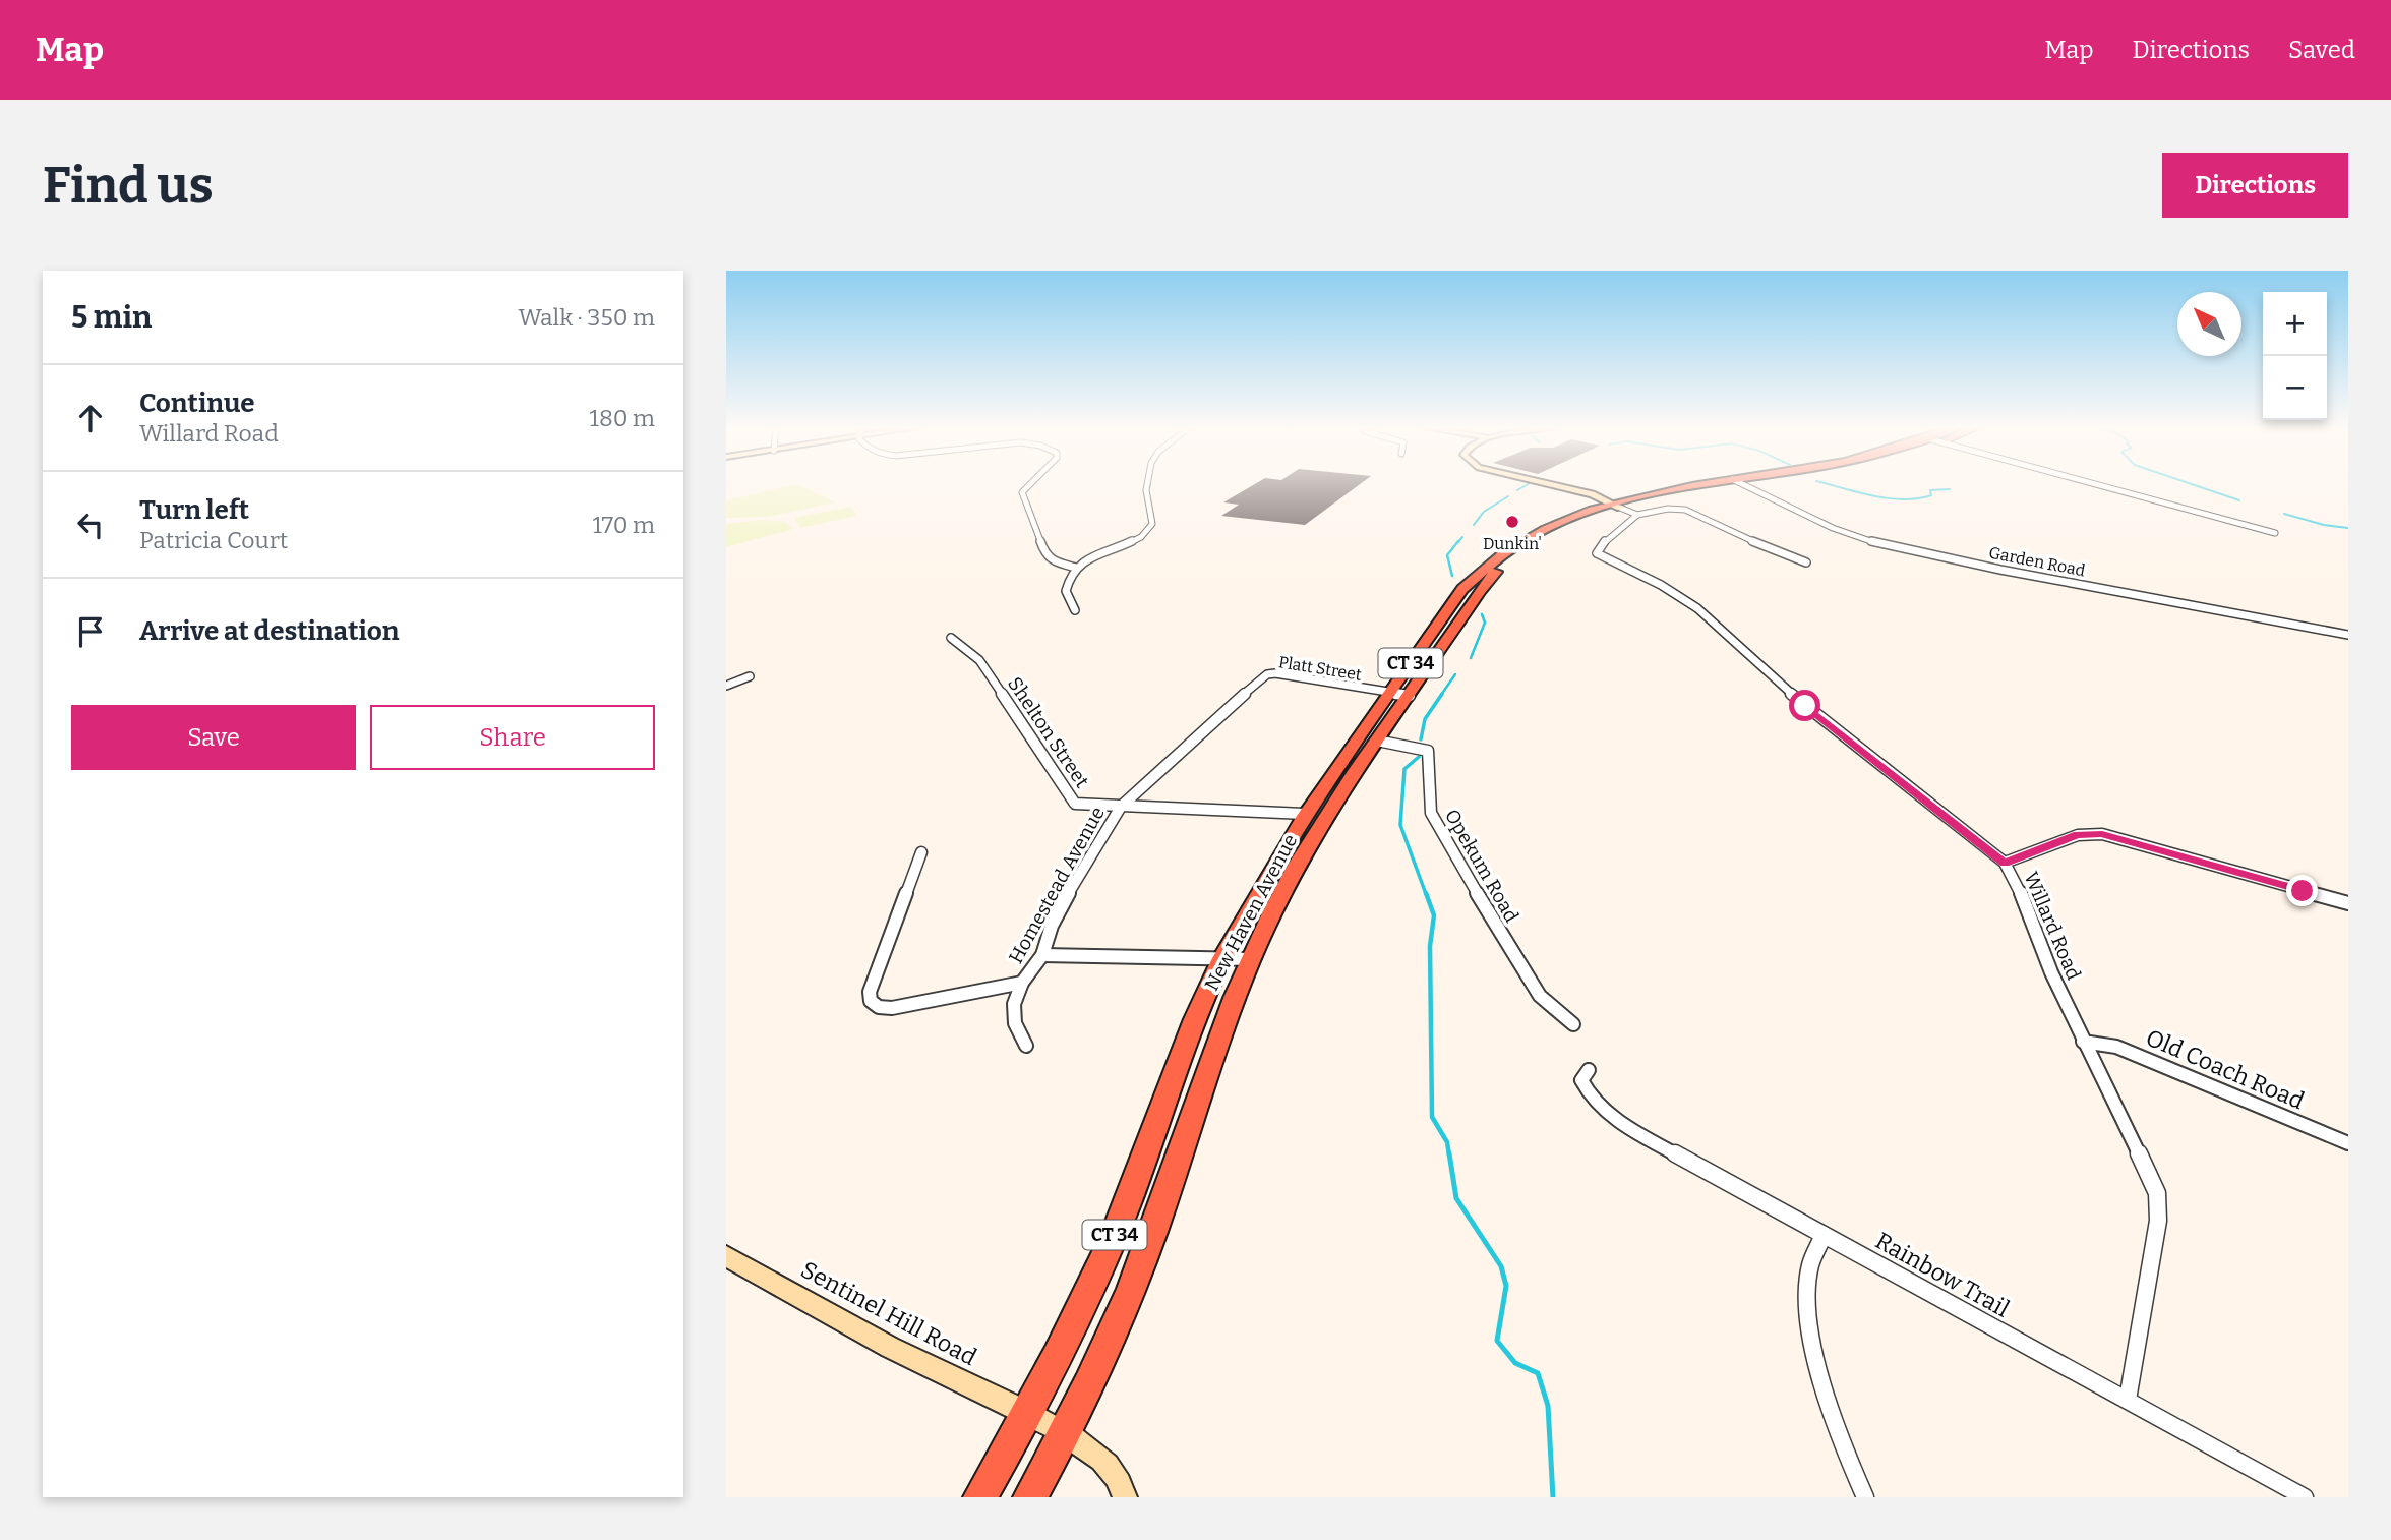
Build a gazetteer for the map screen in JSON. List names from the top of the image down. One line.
{"streets":{"highway":["CT 34","New Haven Avenue"],"street":["Garden Road","Platt Street","Shelton Street","Opekum Road","Homestead Avenue","Willard Road","Old Coach Road","Rainbow Trail","Sentinel Hill Road"]},"crossings":[["CT 34","New Haven Avenue"],["Platt Street","Homestead Avenue"],["Platt Street","New Haven Avenue"],["Shelton Street","Homestead Avenue"],["Shelton Street","New Haven Avenue"],["Opekum Road","New Haven Avenue"],["New Haven Avenue","Sentinel Hill Road"],["Willard Road","Old Coach Road"],["Willard Road","Rainbow Trail"]],"places":["Dunkin'"],"north":"top left","page":{"header":"Map","nav":["Map","Directions","Saved"],"buttons":["Directions",["Save","Share"]],"title":"Find us","heading":["5 min","Walk · 350 m"],"map_buttons":["+","−"],"list":[["Continue","Willard Road","180 m"],["Turn left","Patricia Court","170 m"],"Arrive at destination"]}}
